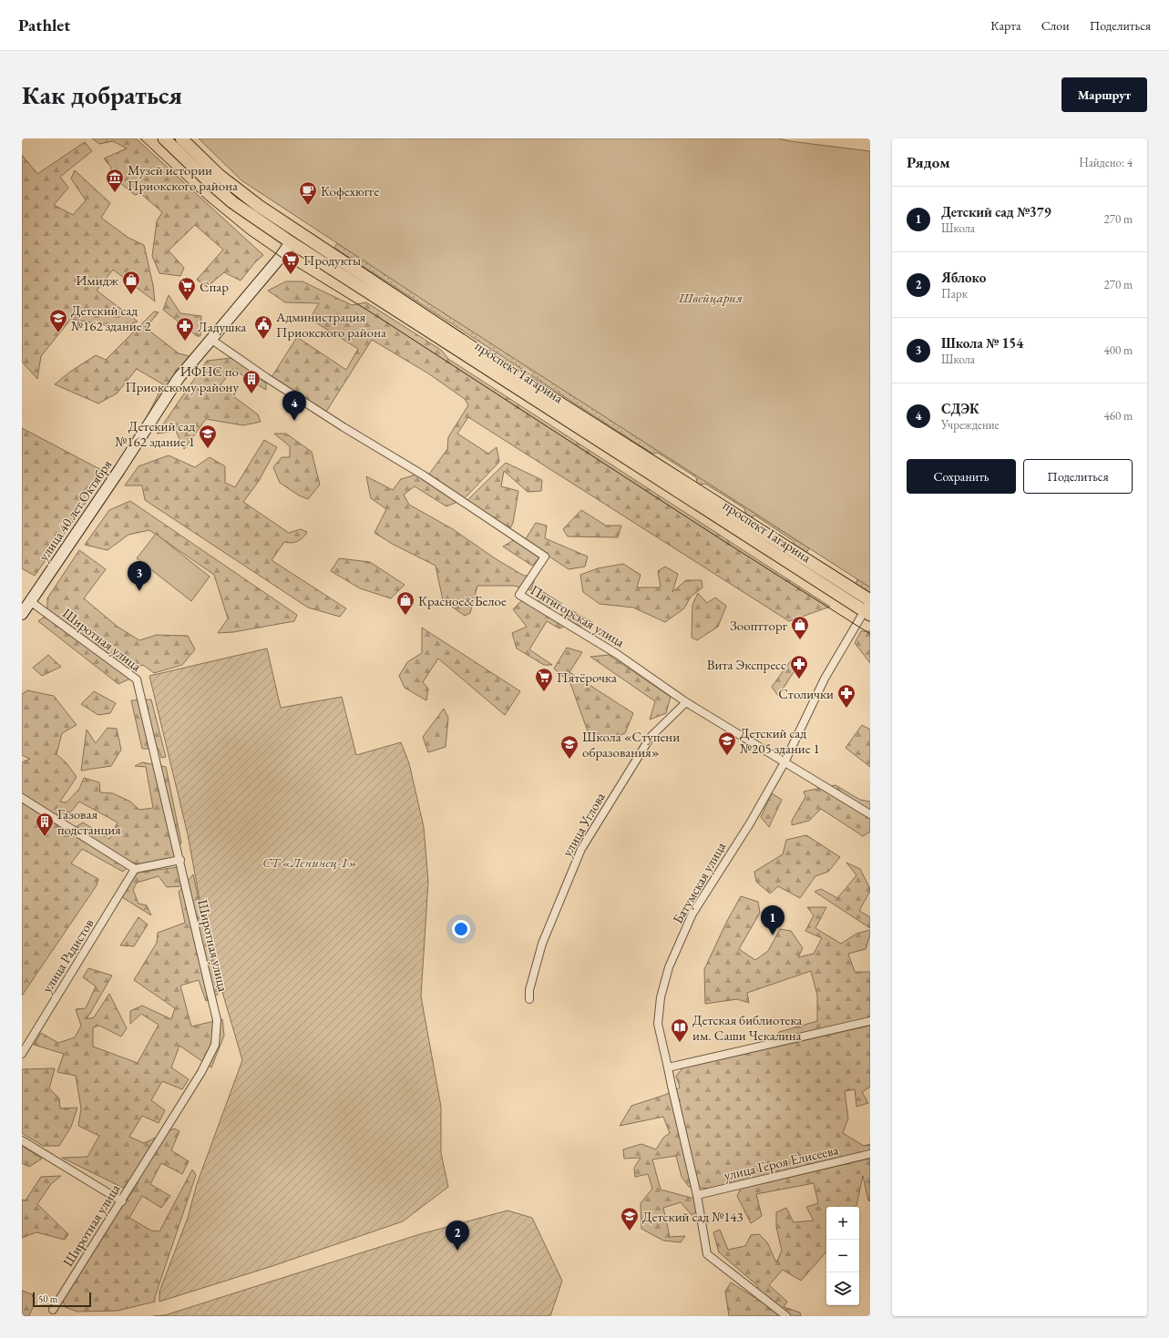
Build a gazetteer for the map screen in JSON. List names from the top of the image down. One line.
{"streets":{"main road":["проспект Гагарина","улица 40 лет Октября"],"street":["Пятигорская улица","Широтная улица","улица Углова","Батумская улица","улица Радистов","улица Героя Елисеева"]},"crossings":[["проспект Гагарина","улица 40 лет Октября"],["проспект Гагарина","Батумская улица"],["улица 40 лет Октября","Пятигорская улица"],["улица 40 лет Октября","Широтная улица"],["Пятигорская улица","улица Углова"],["Пятигорская улица","Батумская улица"],["Батумская улица","улица Героя Елисеева"]],"parks":["Швейцария","СТ «Ленинец-1»"],"places":{"museum":["Музей истории Приокского района"],"cafe":["Кофехюгге"],"supermarket":["Продукты","Спар","Пятёрочка"],"shop":["Имидж","Красное&Белое","Зооптторг"],"school or university":["Детский сад №162 здание 2","Детский сад №162 здание 1","Детский сад №205 здание 1","Школа «Ступени образования»","Детский сад №143"],"public building":["Администрация Приокского района"],"pharmacy":["Ладушка","Вита Экспресс","Столички"],"building":["ИФНС по Приокскому району","Газовая подстанция"],"library":["Детская библиотека им. Саши Чекалина"]},"scale_bar":"50 m","page":{"header":"Pathlet","nav":["Карта","Слои","Поделиться"],"buttons":["Маршрут",["Сохранить","Поделиться"]],"title":"Как добраться","heading":["Рядом","Найдено: 4"],"list":[{"mark":"1","name":"Детский сад №379","note":"Школа","value":"270 m"},{"mark":"2","name":"Яблоко","note":"Парк","value":"270 m"},{"mark":"3","name":"Школа № 154","note":"Школа","value":"400 m"},{"mark":"4","name":"СДЭК","note":"Учреждение","value":"460 m"}],"pins":["4","3","1","2"],"map_buttons":["+","−"],"scale":"50 m"}}
